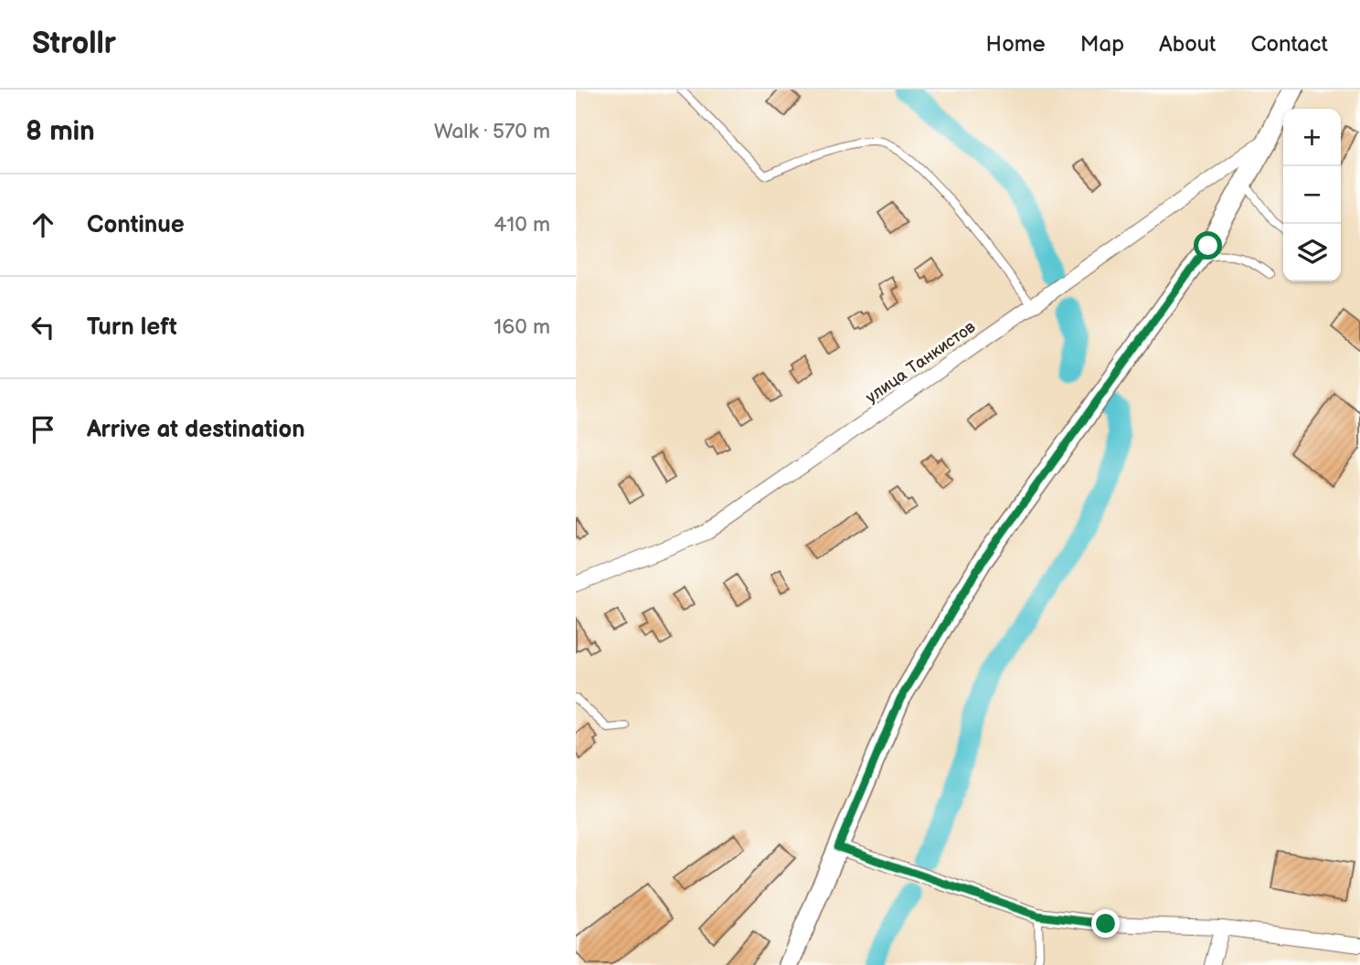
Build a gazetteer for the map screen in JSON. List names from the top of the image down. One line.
{"streets":{"street":["улица Танкистов"]},"page":{"header":"Strollr","nav":["Home","Map","About","Contact"],"heading":["8 min","Walk · 570 m"],"map_buttons":["+","−"],"list":[["Continue","410 m"],["Turn left","160 m"],"Arrive at destination"]}}
